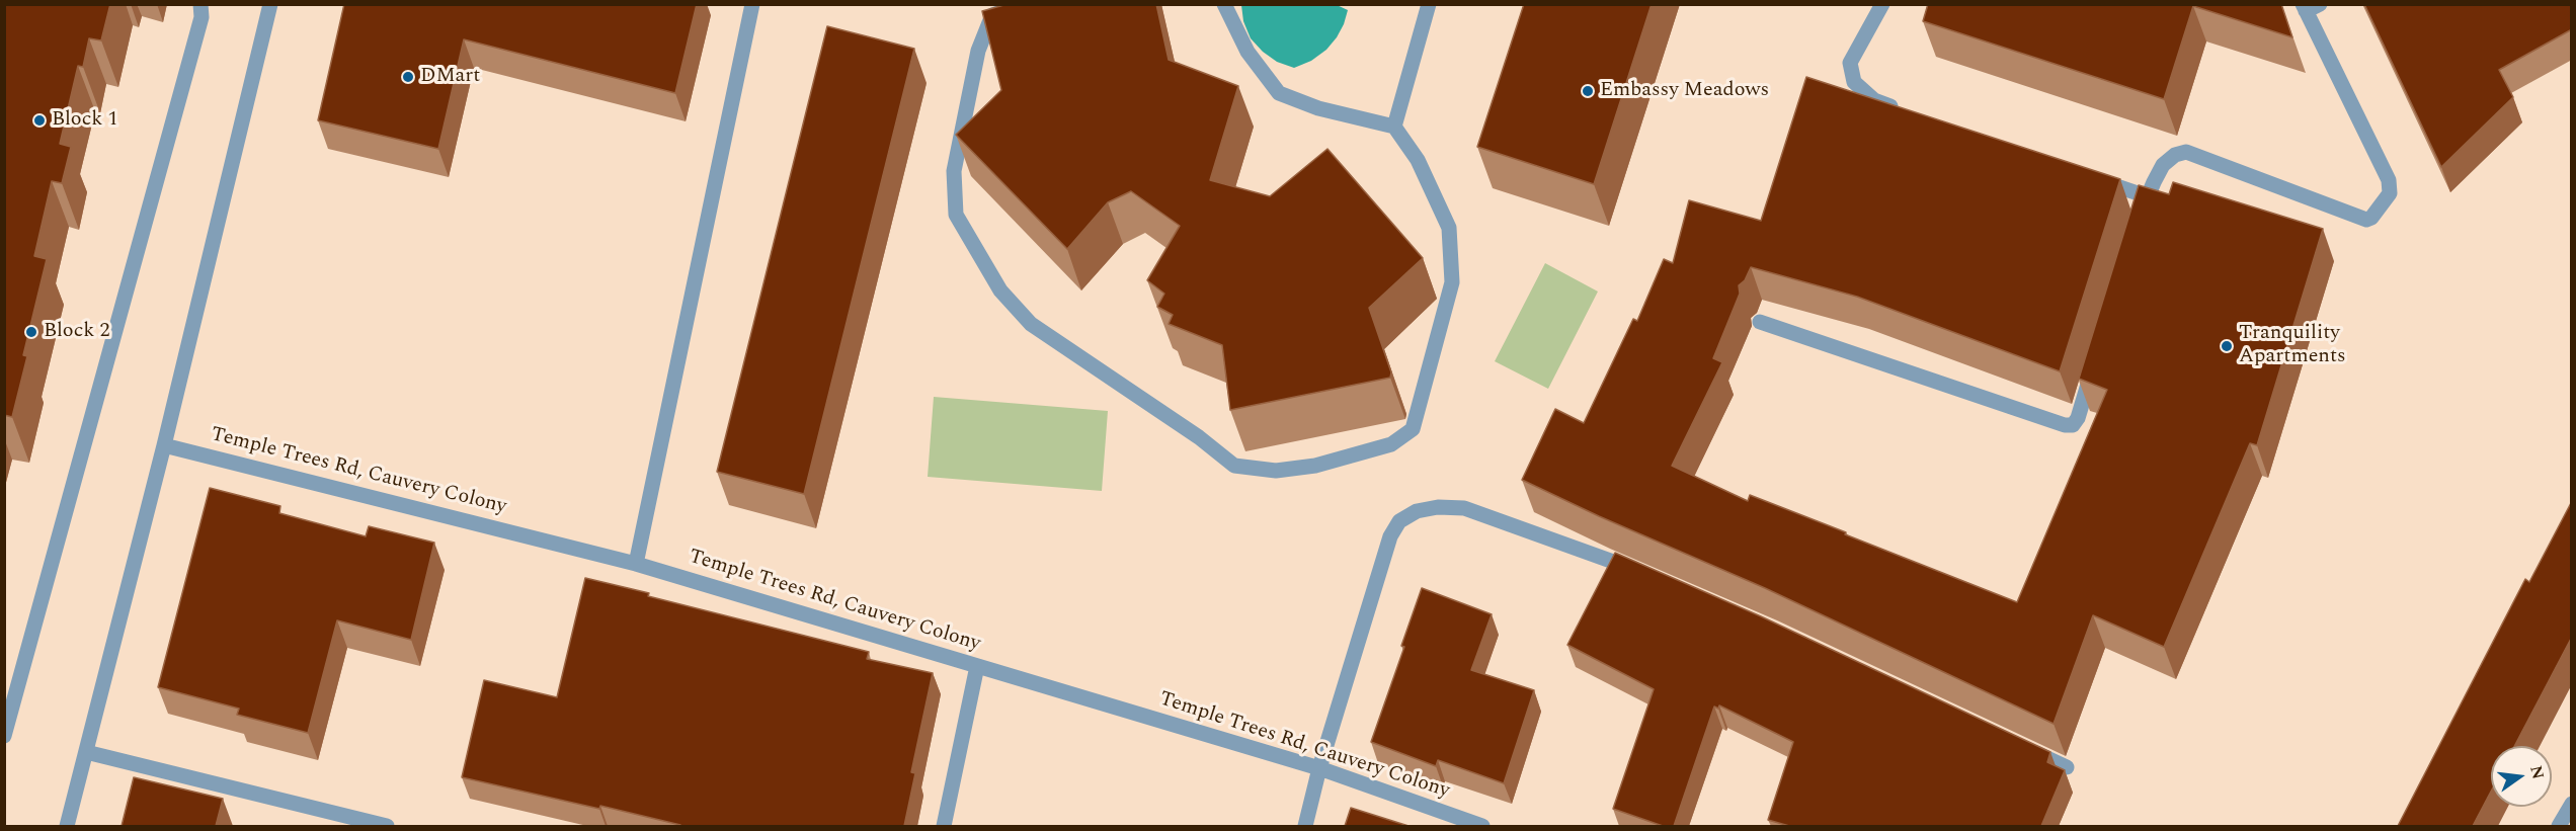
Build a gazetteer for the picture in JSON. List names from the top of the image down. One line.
{"streets":{"street":["Temple Trees Rd, Cauvery Colony"]},"places":["DMart","Embassy Meadows","Block 1","Block 2","Tranquility Apartments"],"north":"right"}
